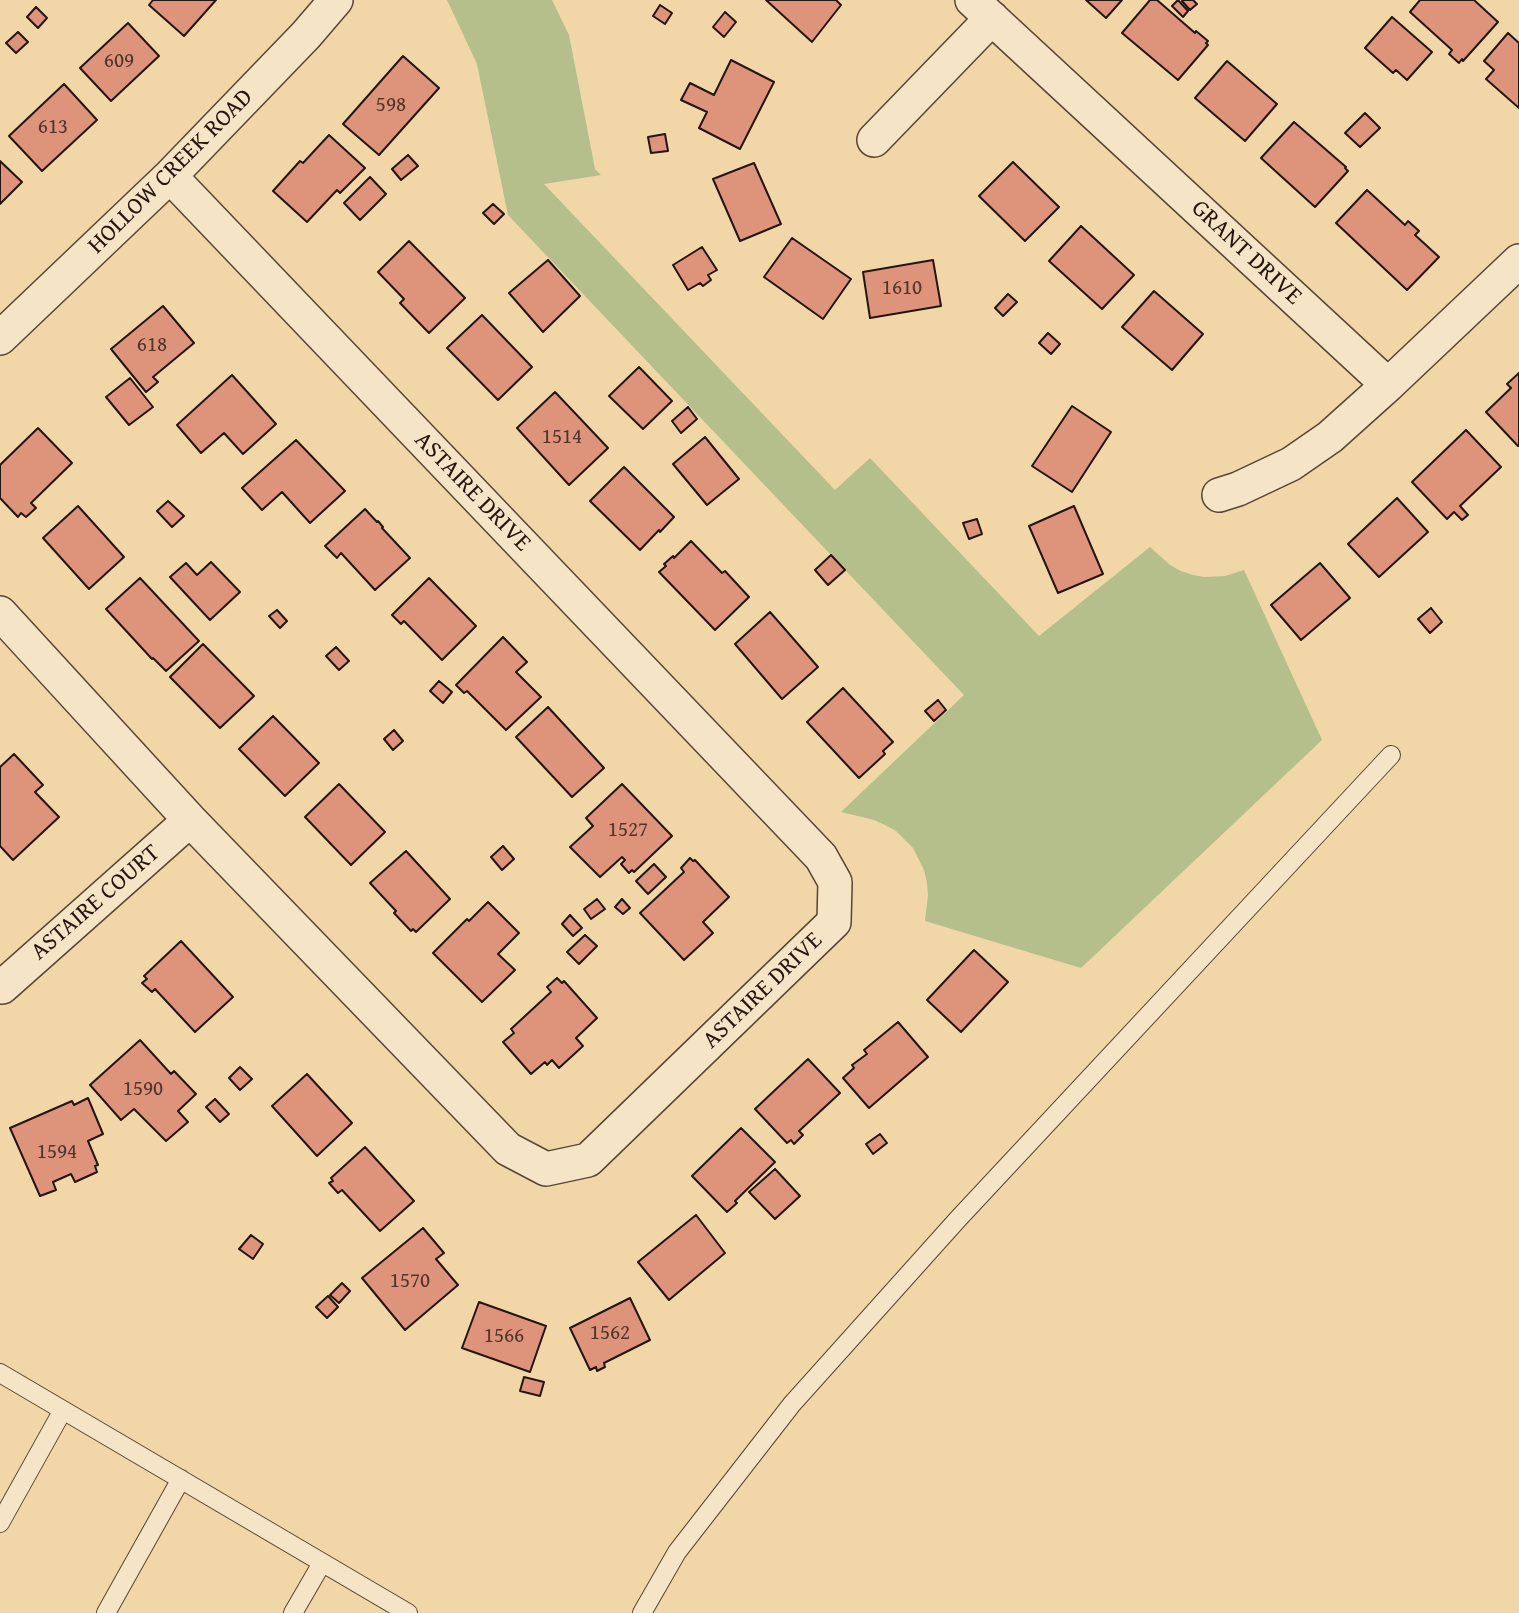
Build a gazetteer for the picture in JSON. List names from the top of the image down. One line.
{"streets":{"street":["HOLLOW CREEK ROAD","GRANT DRIVE","ASTAIRE DRIVE","ASTAIRE COURT"]},"crossings":[["HOLLOW CREEK ROAD","ASTAIRE DRIVE"],["ASTAIRE DRIVE","ASTAIRE COURT"]],"house_numbers":["609","598","613","1610","618","1514","1527","1590","1594","1570","1562","1566"]}
